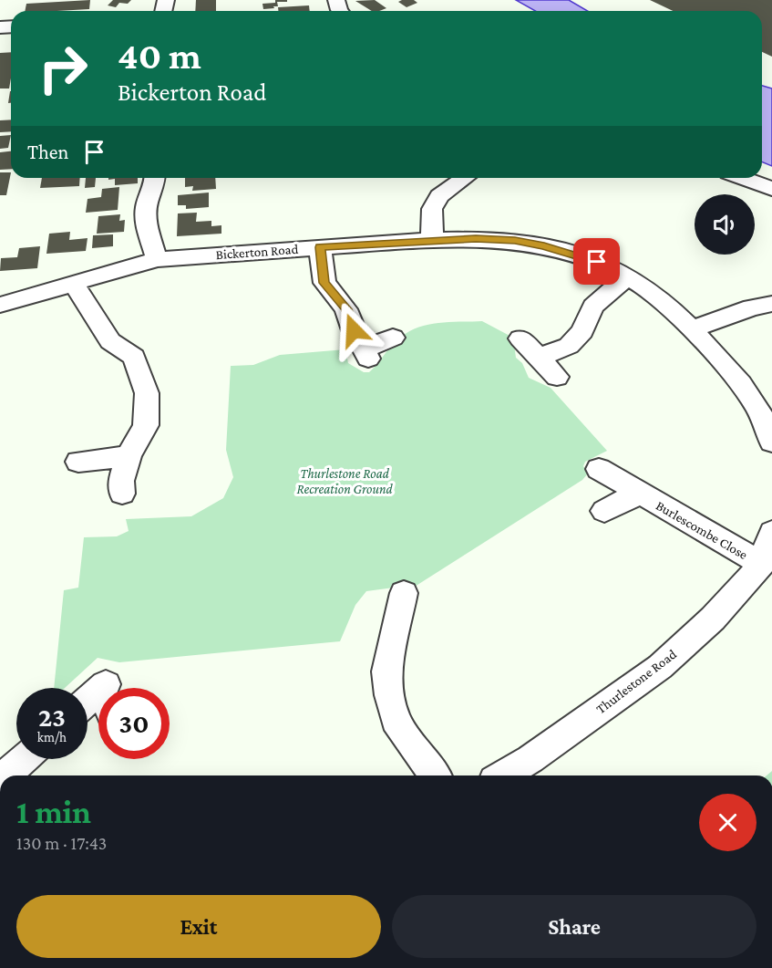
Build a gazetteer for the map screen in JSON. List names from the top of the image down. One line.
{"streets":{"street":["Bickerton Road","Burlescombe Close","Thurlestone Road"]},"crossings":[["Burlescombe Close","Thurlestone Road"]],"parks":["Thurlestone Road Recreation Ground"],"page":{"turn":["40 m","Bickerton Road"],"then":"Then","speed":"23 km/h","limit":"30","heading":["1 min","130 m · 17:43"],"buttons":["Exit","Share"]}}
